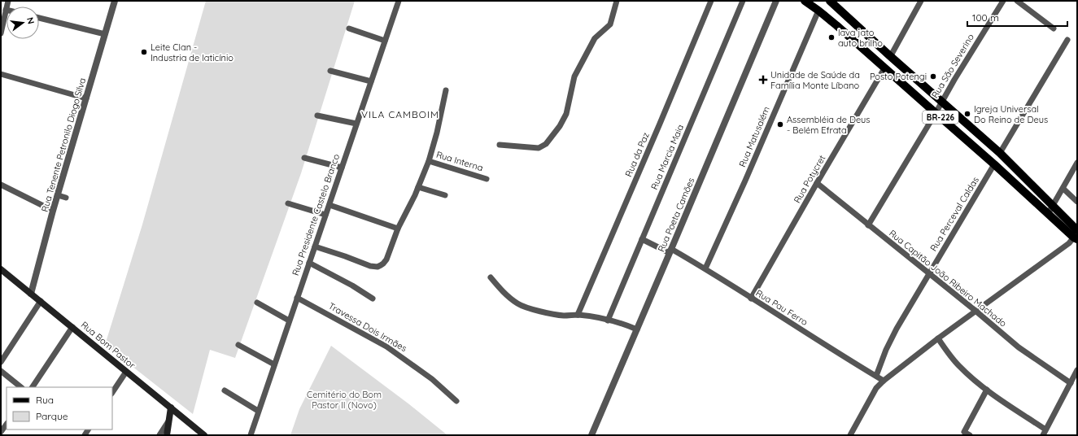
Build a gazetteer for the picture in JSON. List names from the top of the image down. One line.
{"streets":{"main road":["BR-226","Rua Bom Pastor"],"street":["Rua São Severino","Rua Matusalém","Rua Tenente Petronilo Diogo Silva","Rua da Paz","Rua Marcia Maia","Rua Interna","Rua Potycret","Rua Perceval Caldas","Rua Presidente Castelo Branco","Rua Poeta Camões","Rua Capitão João Ribeiro Machado","Rua Pau Ferro","Travessa Dois Irmães"]},"crossings":[["Rua São Severino","BR-226"],["Rua São Severino","Rua Capitão João Ribeiro Machado"],["BR-226","Rua Matusalém"],["BR-226","Rua Potycret"],["BR-226","Rua Perceval Caldas"],["Rua Matusalém","Rua Pau Ferro"],["Rua Tenente Petronilo Diogo Silva","Rua Bom Pastor"],["Rua Marcia Maia","Rua Pau Ferro"],["Rua Potycret","Rua Capitão João Ribeiro Machado"],["Rua Potycret","Rua Pau Ferro"],["Rua Perceval Caldas","Rua Capitão João Ribeiro Machado"],["Rua Perceval Caldas","Rua Pau Ferro"],["Rua Presidente Castelo Branco","Travessa Dois Irmães"],["Rua Poeta Camões","Rua Pau Ferro"]],"districts":["VILA CAMBOIM"],"parks":["Cemitério do Bom Pastor II (Novo)"],"places":{"other":["lava jato auto brilho","Leite Clan - Industria de laticínio","Posto Potengi","Igreja Universal Do Reino de Deus","Assembléia de Deus - Belém Efrata"],"health":["Unidade de Saúde da Família Monte Líbano"]},"legend":["Rua","Parque"],"scale_bar":"100 m","north":"right"}
